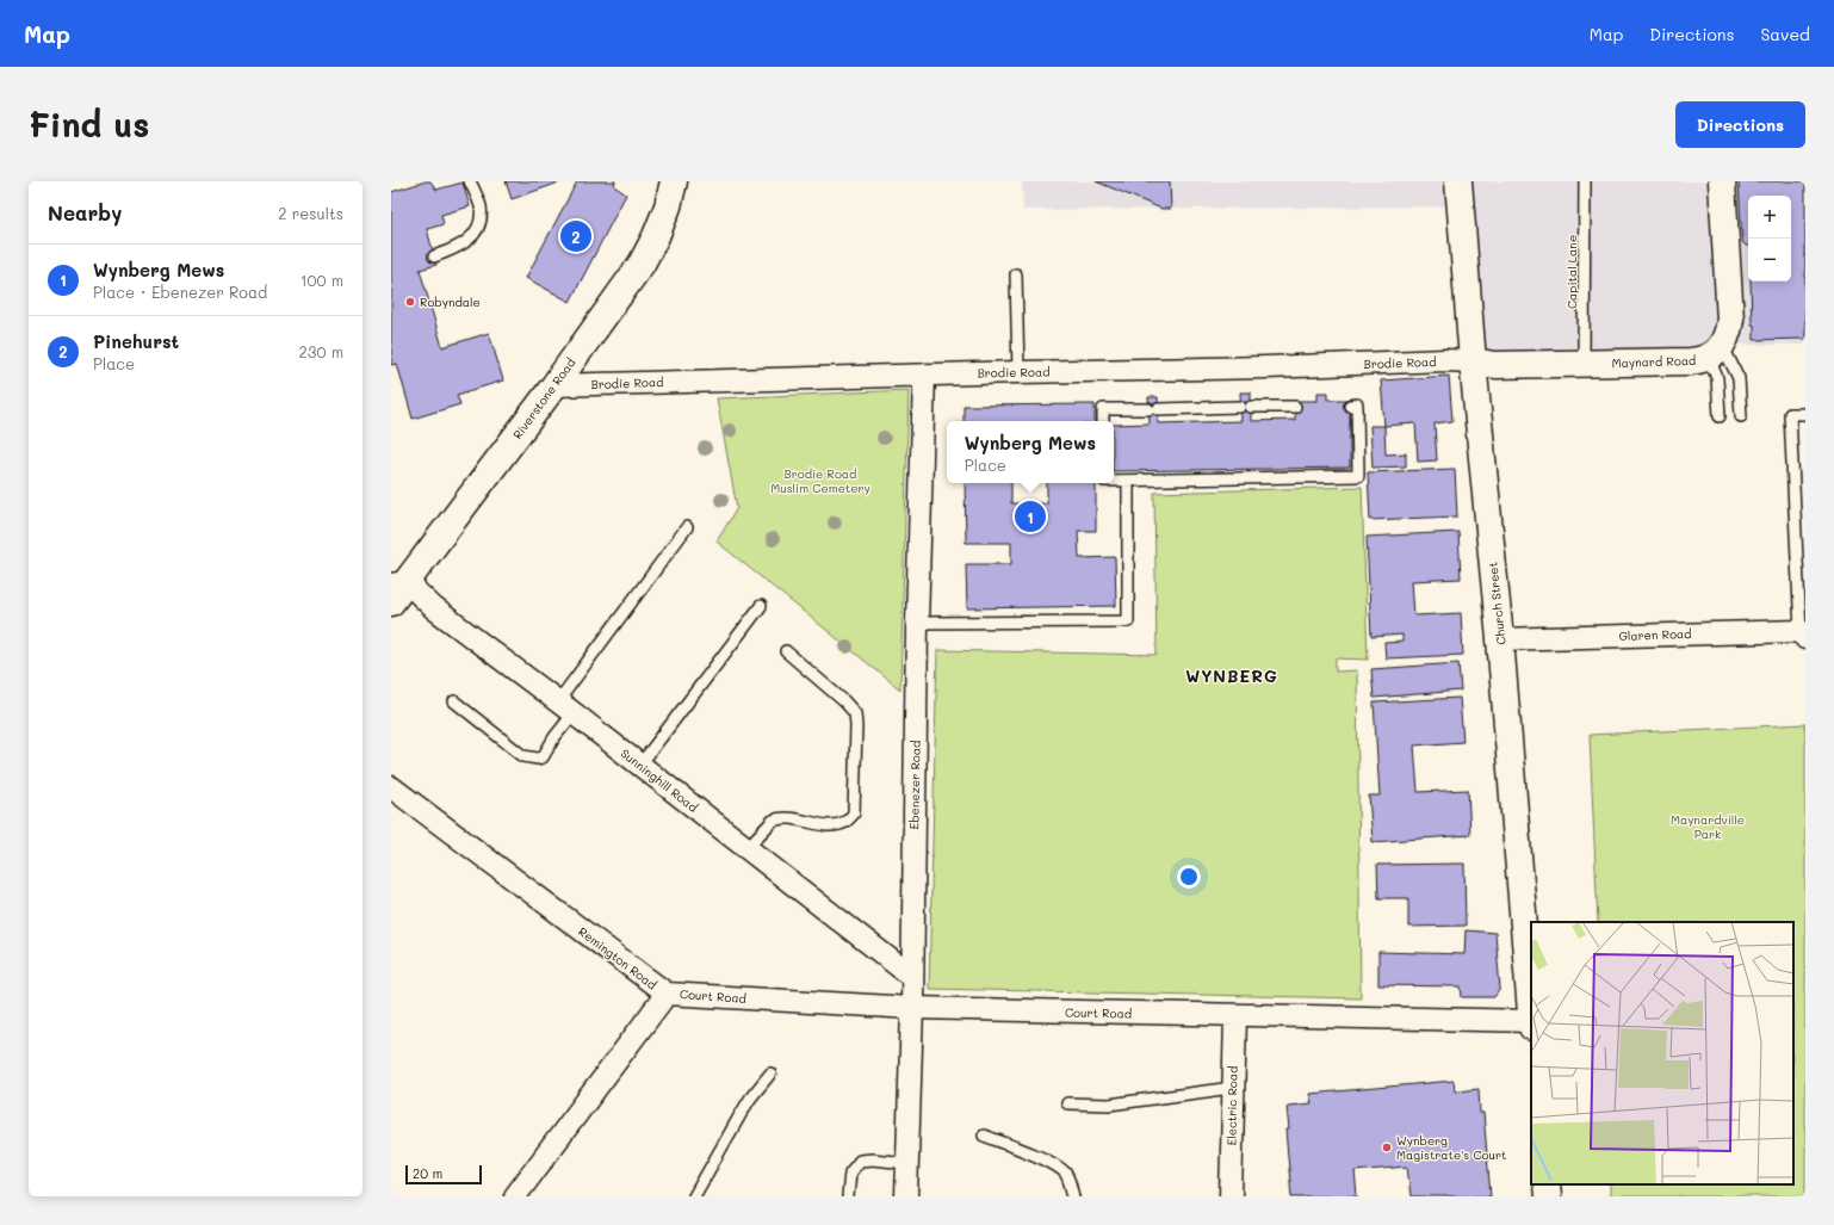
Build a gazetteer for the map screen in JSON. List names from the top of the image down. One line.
{"streets":{"street":["Maynard Road","Brodie Road","Riverstone Road","Church Street","Glaren Road","Sunninghill Road","Ebenezer Road","Remington Road","Court Road","Electric Road"],"lane":["Capital Lane"]},"crossings":[["Capital Lane","Maynard Road"],["Maynard Road","Brodie Road"],["Maynard Road","Church Street"],["Brodie Road","Riverstone Road"],["Brodie Road","Church Street"],["Brodie Road","Ebenezer Road"],["Riverstone Road","Sunninghill Road"],["Church Street","Glaren Road"],["Church Street","Court Road"],["Sunninghill Road","Ebenezer Road"],["Ebenezer Road","Court Road"],["Remington Road","Court Road"],["Court Road","Electric Road"]],"districts":["WYNBERG"],"parks":["Brodie Road Muslim Cemetery","Maynardville Park"],"places":["Robyndale","Wynberg Magistrate's Court"],"scale_bar":"20 m","page":{"header":"Map","nav":["Map","Directions","Saved"],"buttons":"Directions","title":"Find us","heading":["Nearby","2 results"],"map_buttons":["+","−"],"pins":["2","1"],"list":[{"mark":"1","name":"Wynberg Mews","note":"Place · Ebenezer Road","value":"100 m"},{"mark":"2","name":"Pinehurst","note":"Place","value":"230 m"}],"popup":["Wynberg Mews","Place"],"scale":"20 m"}}
